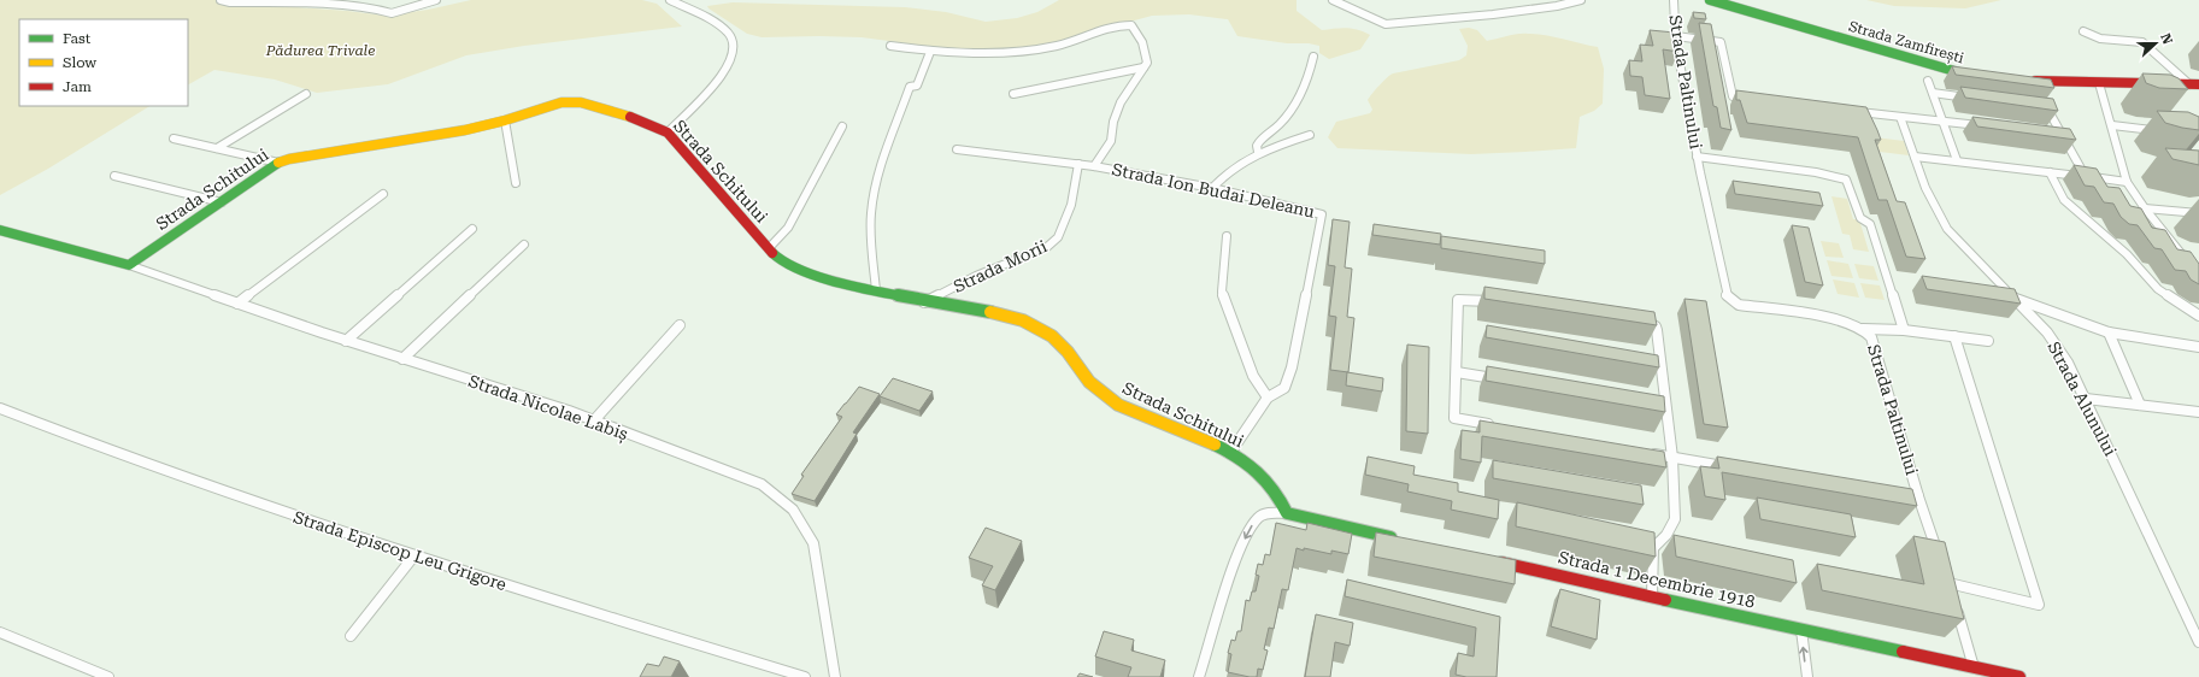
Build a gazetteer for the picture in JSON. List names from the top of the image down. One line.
{"streets":{"main road":["Strada Zamfirești","Strada Schitului","Strada 1 Decembrie 1918"],"street":["Strada Paltinului","Strada Ion Budai Deleanu","Strada Morii","Strada Alunului","Strada Nicolae Labiș","Strada Episcop Leu Grigore"]},"crossings":[["Strada Schitului","Strada Ion Budai Deleanu"],["Strada Schitului","Strada Morii"],["Strada Schitului","Strada Nicolae Labiș"],["Strada Ion Budai Deleanu","Strada Morii"]],"parks":["Pădurea Trivale"],"legend":["Fast","Slow","Jam"],"north":"right"}
